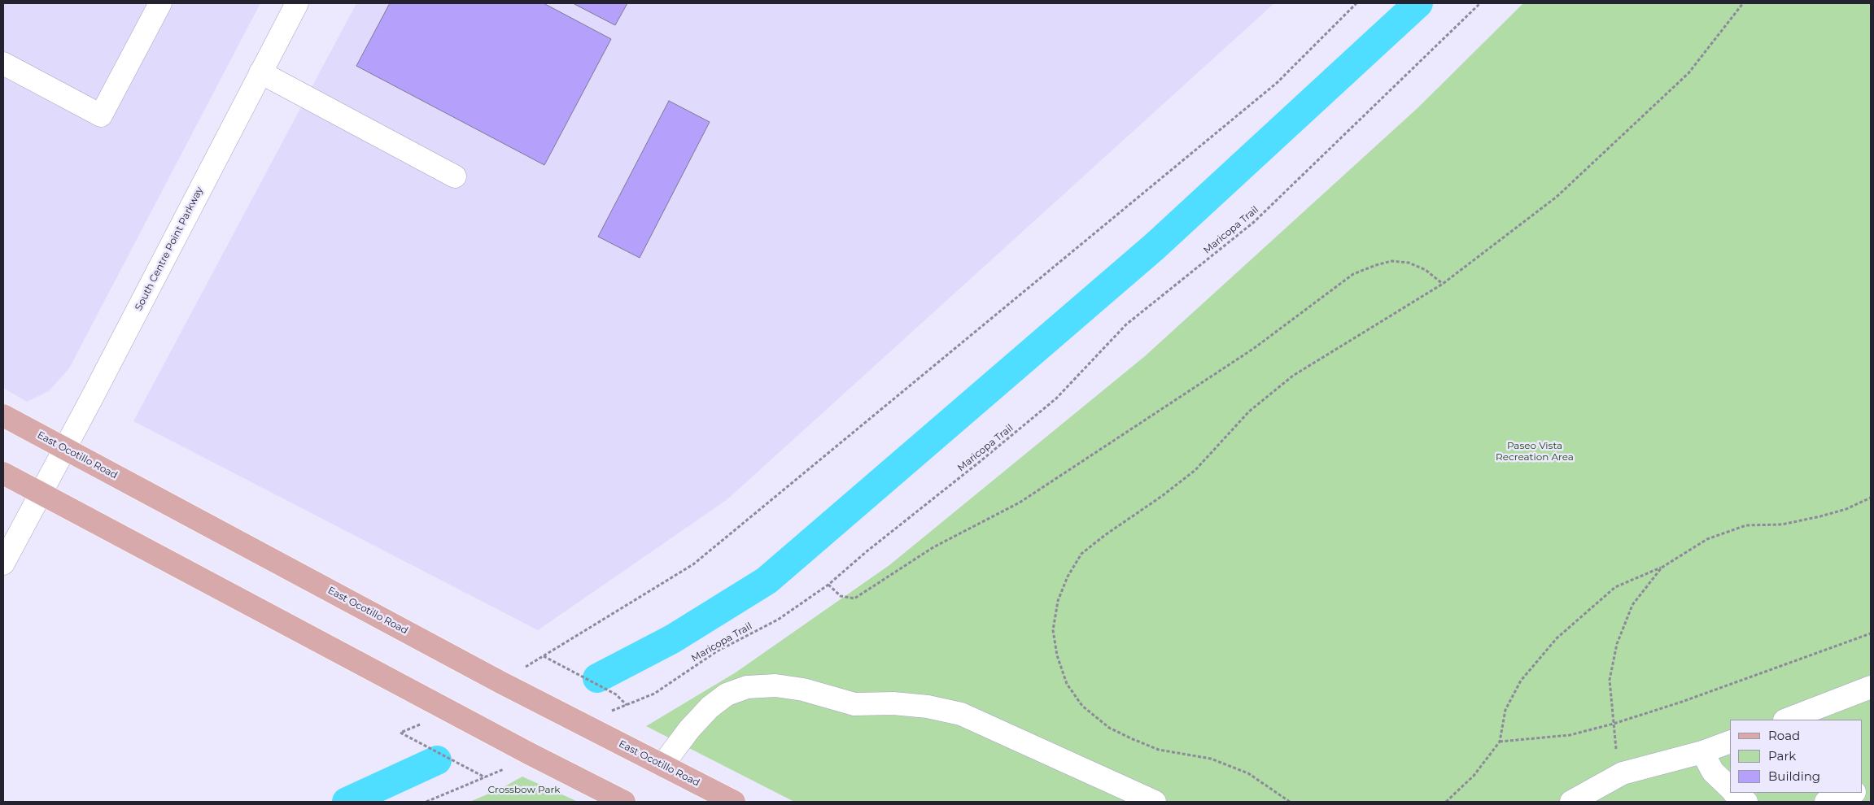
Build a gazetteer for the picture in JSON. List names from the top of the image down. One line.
{"streets":{"main road":["East Ocotillo Road"],"street":["South Centre Point Parkway"],"path":["Maricopa Trail"]},"crossings":[["Maricopa Trail","East Ocotillo Road"],["South Centre Point Parkway","East Ocotillo Road"]],"parks":["Paseo Vista Recreation Area","Crossbow Park"],"legend":["Road","Park","Building"]}
